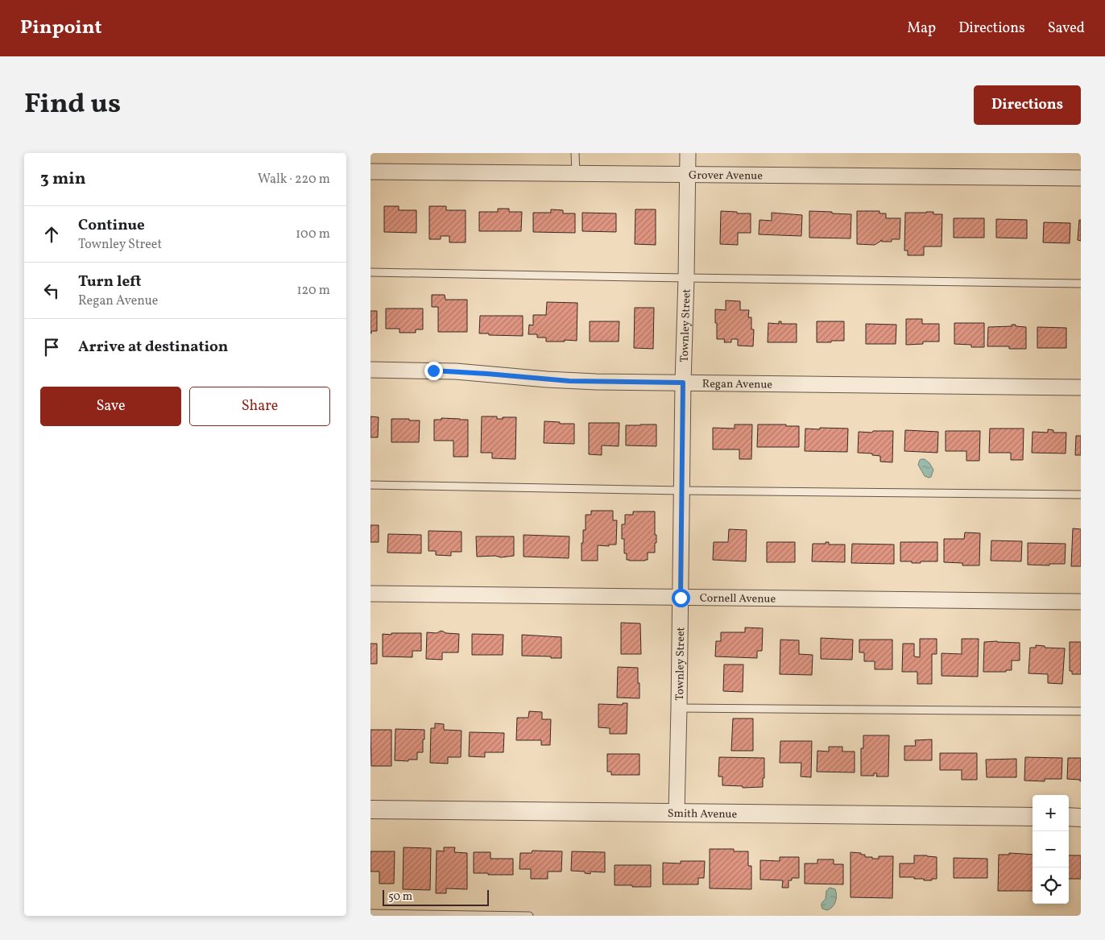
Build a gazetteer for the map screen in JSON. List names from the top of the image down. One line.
{"streets":{"street":["Grover Avenue","Townley Street","Regan Avenue","Cornell Avenue","Smith Avenue"]},"crossings":[["Grover Avenue","Townley Street"],["Townley Street","Regan Avenue"],["Townley Street","Cornell Avenue"],["Townley Street","Smith Avenue"]],"scale_bar":"50 m","page":{"header":"Pinpoint","nav":["Map","Directions","Saved"],"title":"Find us","buttons":["Directions",["Save","Share"]],"heading":["3 min","Walk · 220 m"],"list":[["Continue","Townley Street","100 m"],["Turn left","Regan Avenue","120 m"],"Arrive at destination"],"map_buttons":["+","−"],"scale":"50 m"}}
